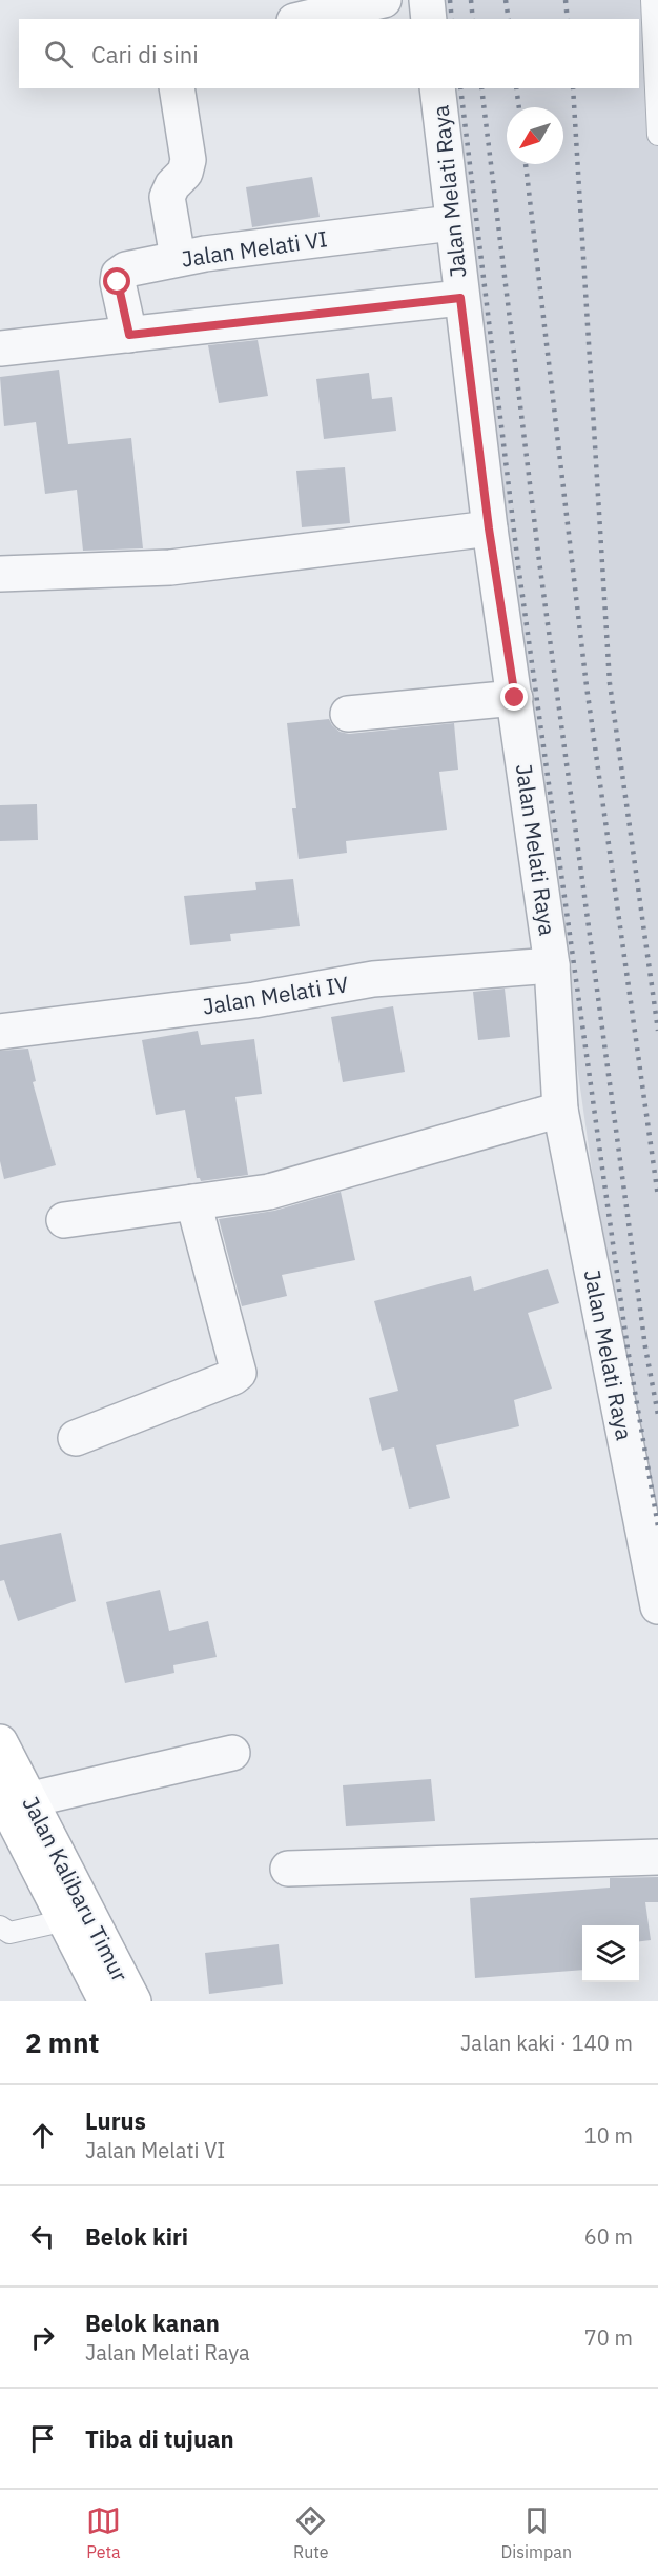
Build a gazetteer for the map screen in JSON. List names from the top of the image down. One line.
{"streets":{"street":["Jalan Melati Raya","Jalan Melati VI","Jalan Melati IV","Jalan Kalibaru Timur"]},"crossings":[["Jalan Melati Raya","Jalan Melati VI"],["Jalan Melati Raya","Jalan Melati IV"]],"north":"bottom left","page":{"search":"Cari di sini","heading":["2 mnt","Jalan kaki · 140 m"],"list":[["Lurus","Jalan Melati VI","10 m"],["Belok kiri","60 m"],["Belok kanan","Jalan Melati Raya","70 m"],"Tiba di tujuan"],"nav":["Peta","Rute","Disimpan"]}}
